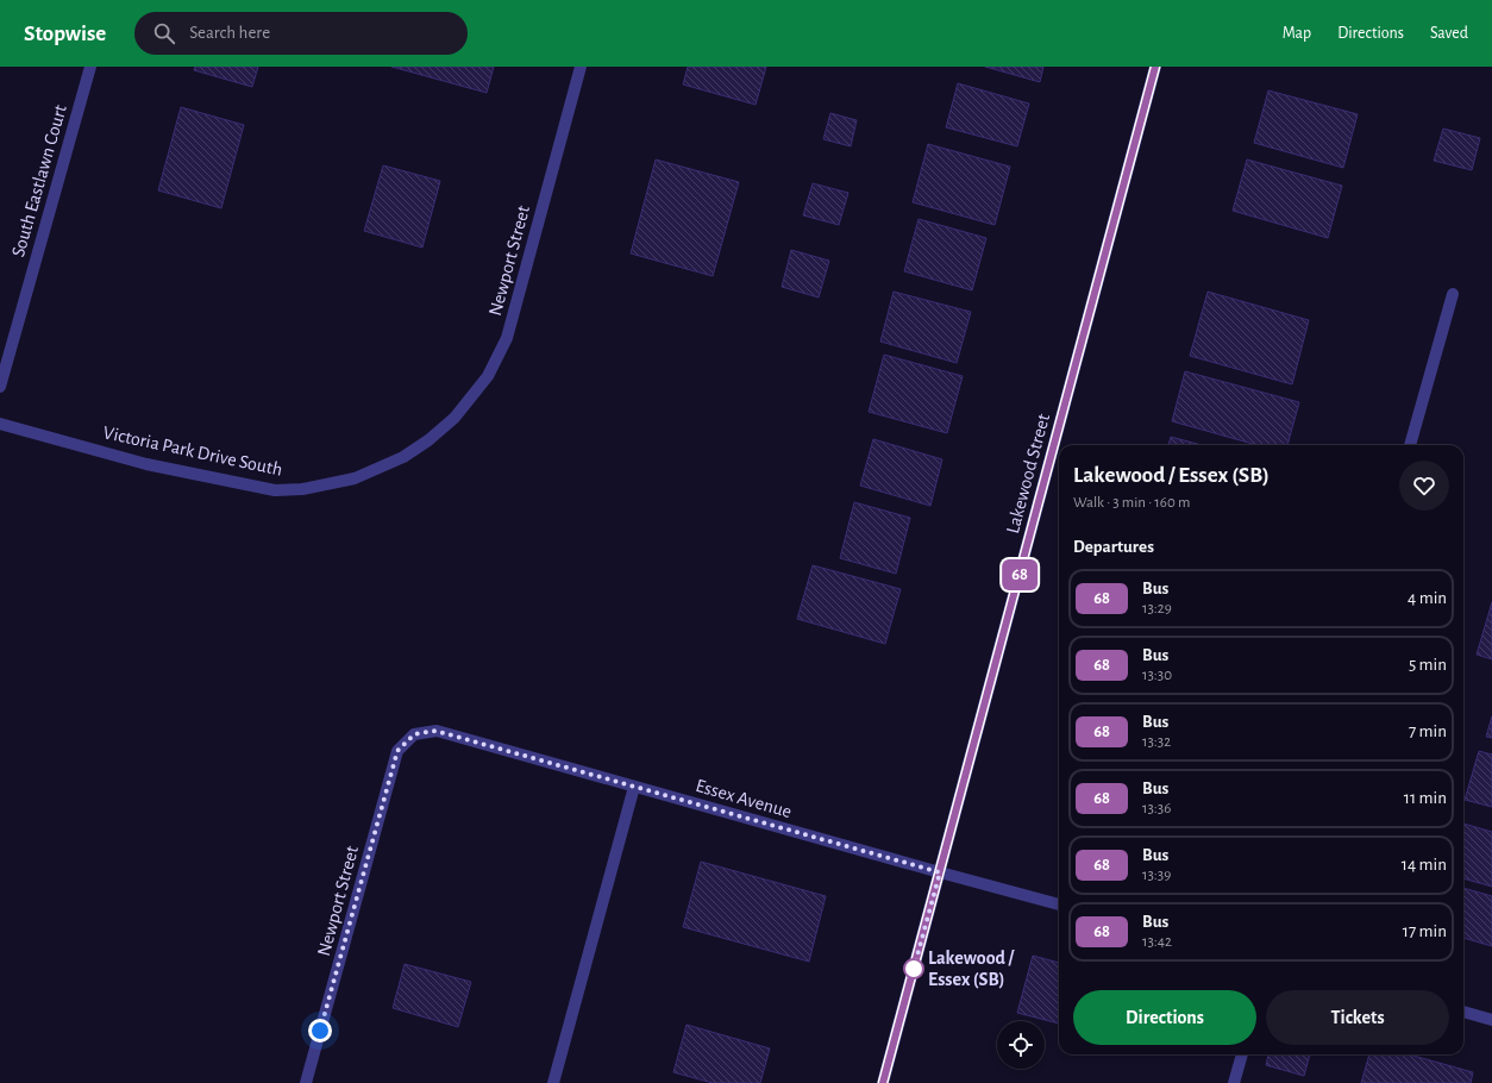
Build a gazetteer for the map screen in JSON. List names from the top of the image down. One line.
{"streets":{"street":["South Eastlawn Court","Newport Street","Victoria Park Drive South","Lakewood Street","Essex Avenue"]},"crossings":[["Newport Street","Victoria Park Drive South"],["Newport Street","Essex Avenue"],["Lakewood Street","Essex Avenue"]],"places":["Lakewood / Essex (SB)"],"lines":["bus line 68"],"page":{"header":"Stopwise","search":"Search here","nav":["Map","Directions","Saved"],"on_map":"68","heading":[["Lakewood / Essex (SB)","Walk · 3 min · 160 m"],"Departures"],"list":[{"mark":"68","name":"Bus","note":"13:29","value":"4 min"},{"mark":"68","name":"Bus","note":"13:30","value":"5 min"},{"mark":"68","name":"Bus","note":"13:32","value":"7 min"},{"mark":"68","name":"Bus","note":"13:36","value":"11 min"},{"mark":"68","name":"Bus","note":"13:39","value":"14 min"},{"mark":"68","name":"Bus","note":"13:42","value":"17 min"}],"buttons":["Directions","Tickets"]}}
